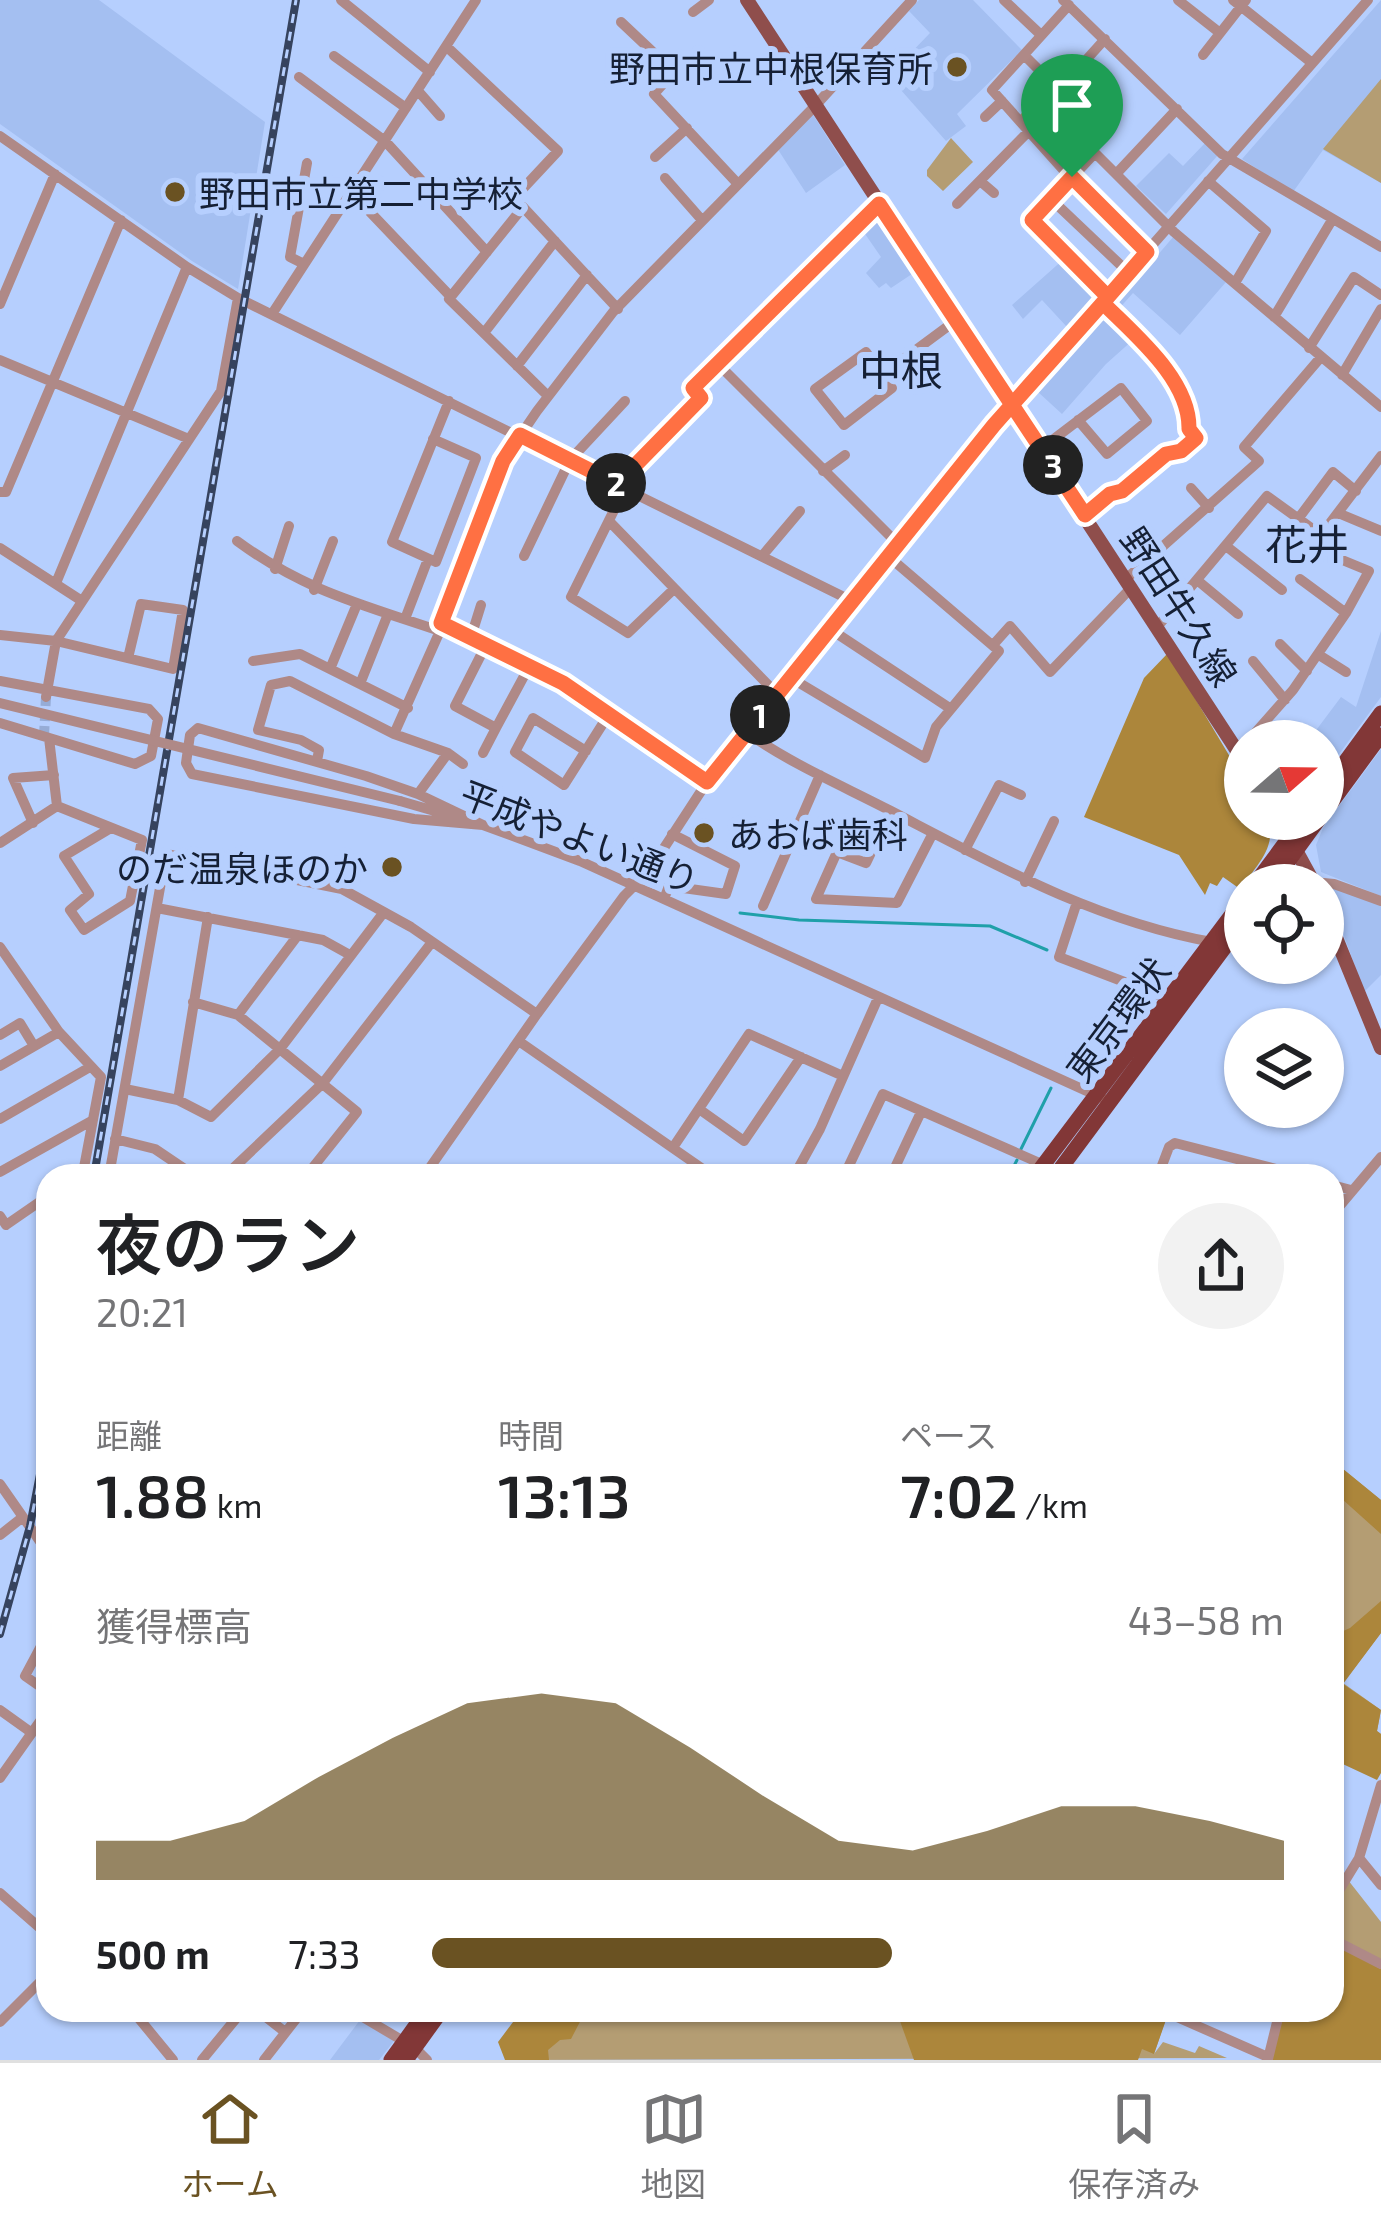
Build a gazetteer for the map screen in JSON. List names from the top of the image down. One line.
{"streets":{"highway":["東京環状"],"main road":["野田牛久線"],"street":["平成やよい通り"]},"crossings":[["平成やよい通り","東京環状"]],"districts":["中根","花井"],"places":["野田市立中根保育所","野田市立第二中学校","あおば歯科","のだ温泉ほのか"],"north":"right","page":{"pins":["3","2","1"],"heading":["夜のラン","20:21"],"stats":[["距離","1.88 km"],["時間","13:13"],["ペース","7:02 /km"]],"chart":["獲得標高","43–58 m"],"list":[{"name":"500 m","note":"7:33"}],"tabs":["ホーム","地図","保存済み"]}}
